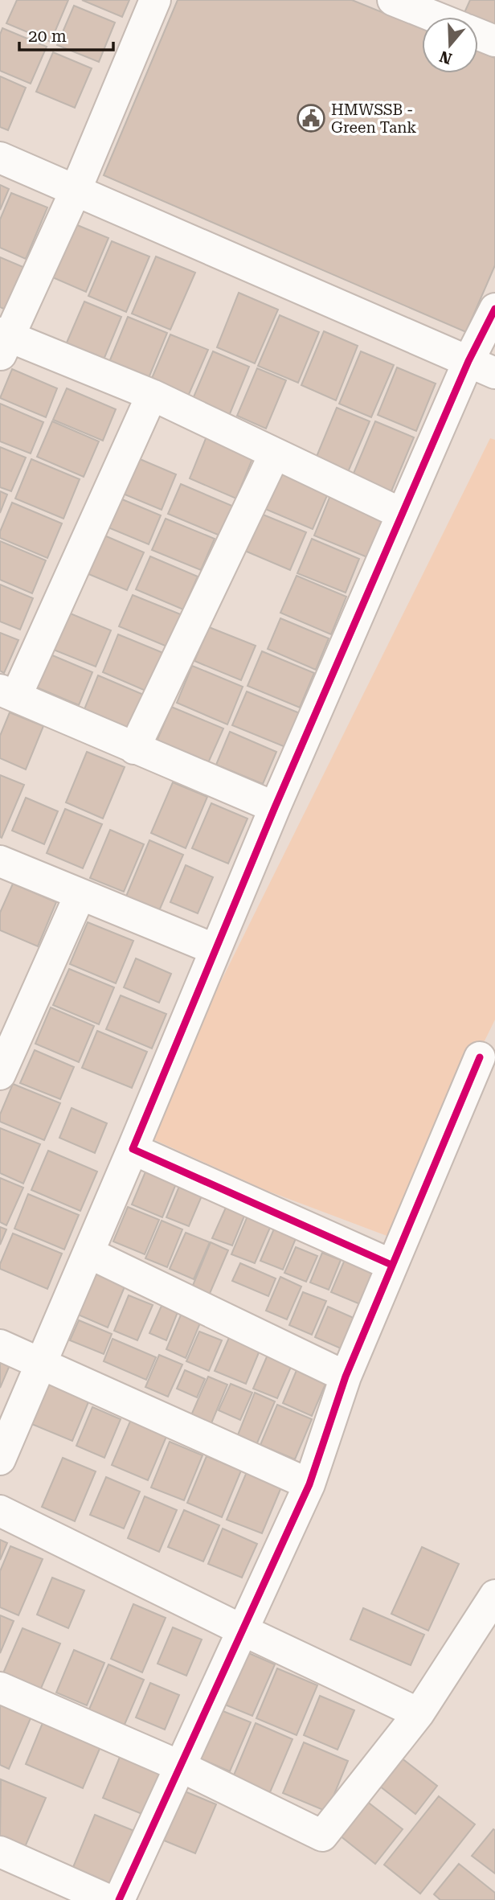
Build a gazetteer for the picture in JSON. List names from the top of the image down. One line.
{"places":{"public building":["HMWSSB - Green Tank"]},"scale_bar":"20 m","north":"bottom"}
